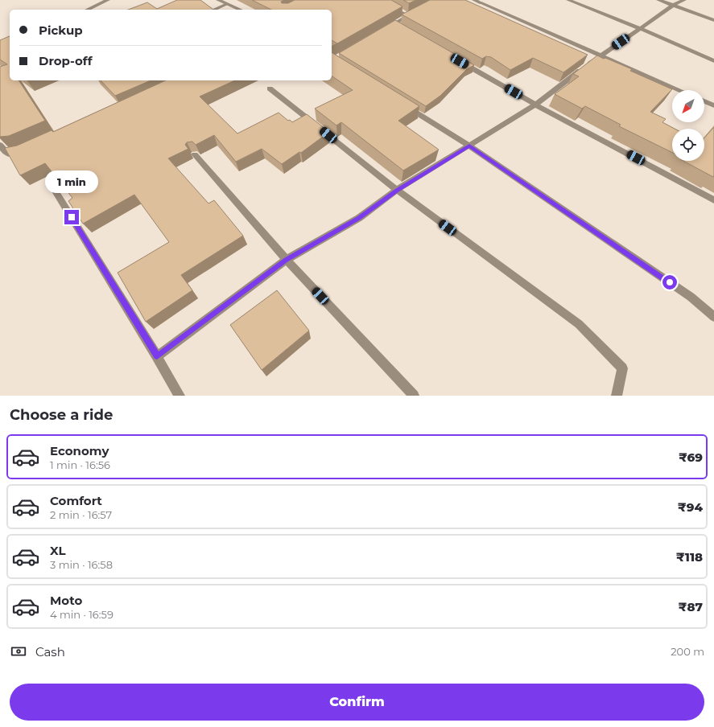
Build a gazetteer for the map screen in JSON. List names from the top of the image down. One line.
{"north":"bottom left","page":{"banner":["Pickup","Drop-off"],"bubble":"1 min","heading":"Choose a ride","list":[{"name":"Economy","note":"1 min · 16:56","value":"₹69"},{"name":"Comfort","note":"2 min · 16:57","value":"₹94"},{"name":"XL","note":"3 min · 16:58","value":"₹118"},{"name":"Moto","note":"4 min · 16:59","value":"₹87"}],"pay":["Cash","200 m"],"buttons":"Confirm"}}
